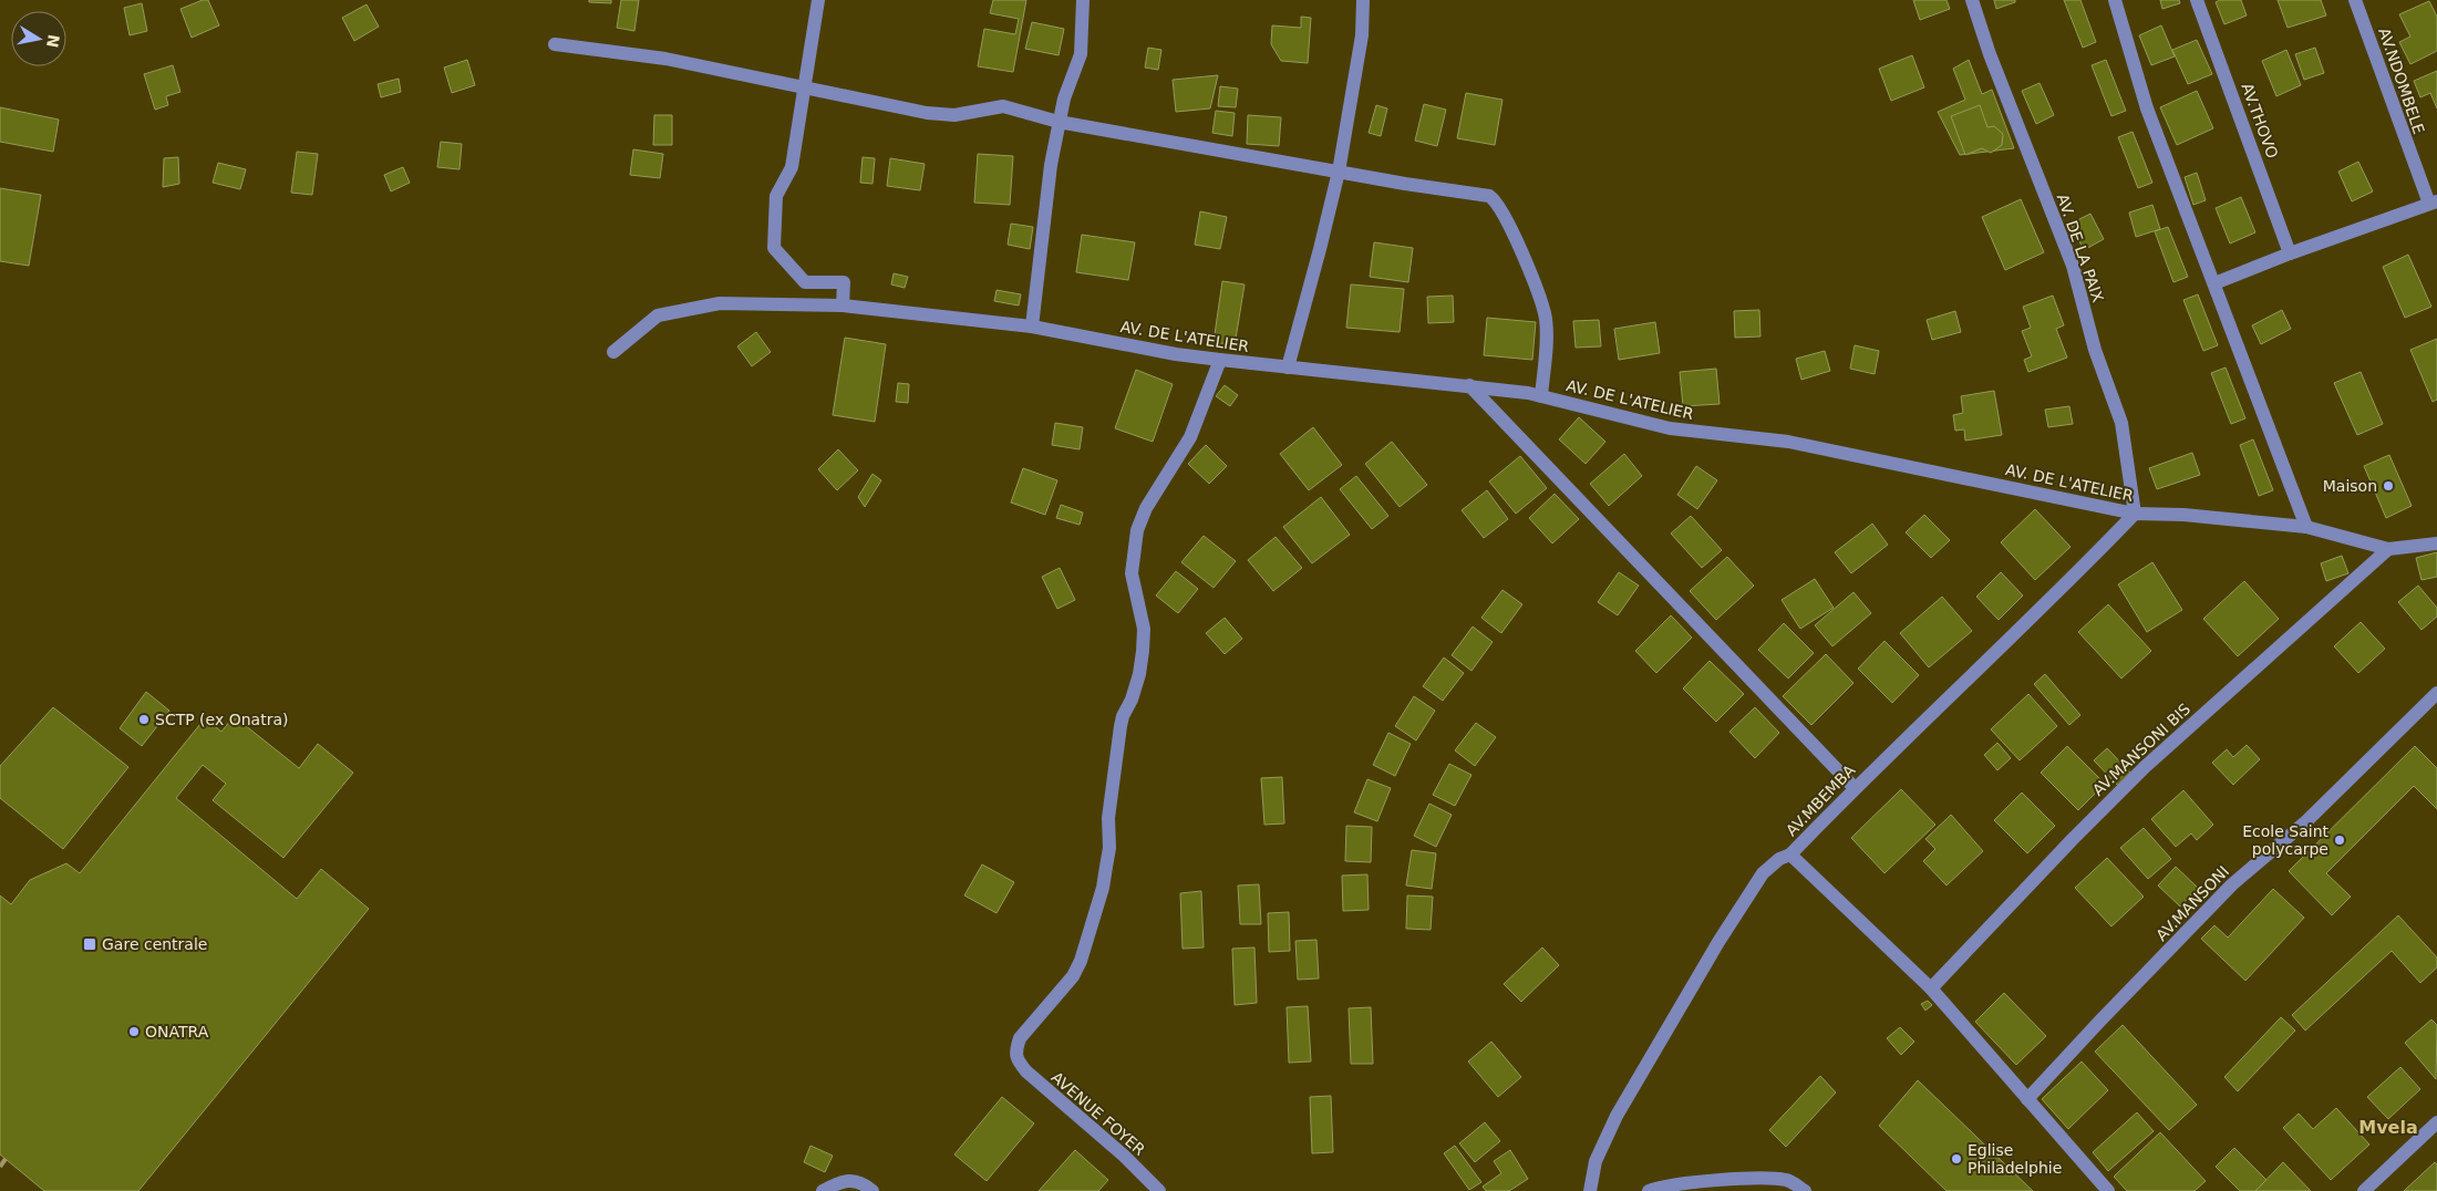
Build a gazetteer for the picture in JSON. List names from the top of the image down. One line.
{"streets":{"street":["AV.NDOMBELE","AV.THOVO","AV. DE LA PAIX","AV. DE L'ATELIER","AV.MANSONI BIS","AV.MBEMBA","AV.MANSONI","AVENUE FOYER"]},"crossings":[["AV. DE LA PAIX","AV. DE L'ATELIER"],["AV. DE LA PAIX","AV.MBEMBA"],["AV. DE L'ATELIER","AV.MANSONI BIS"],["AV. DE L'ATELIER","AV.MBEMBA"],["AV. DE L'ATELIER","AVENUE FOYER"]],"districts":["Mvela"],"places":{"other":["Maison","SCTP (ex Onatra)","Ecole Saint polycarpe","ONATRA","Eglise Philadelphie"],"transit":["Gare centrale"]},"north":"right"}
